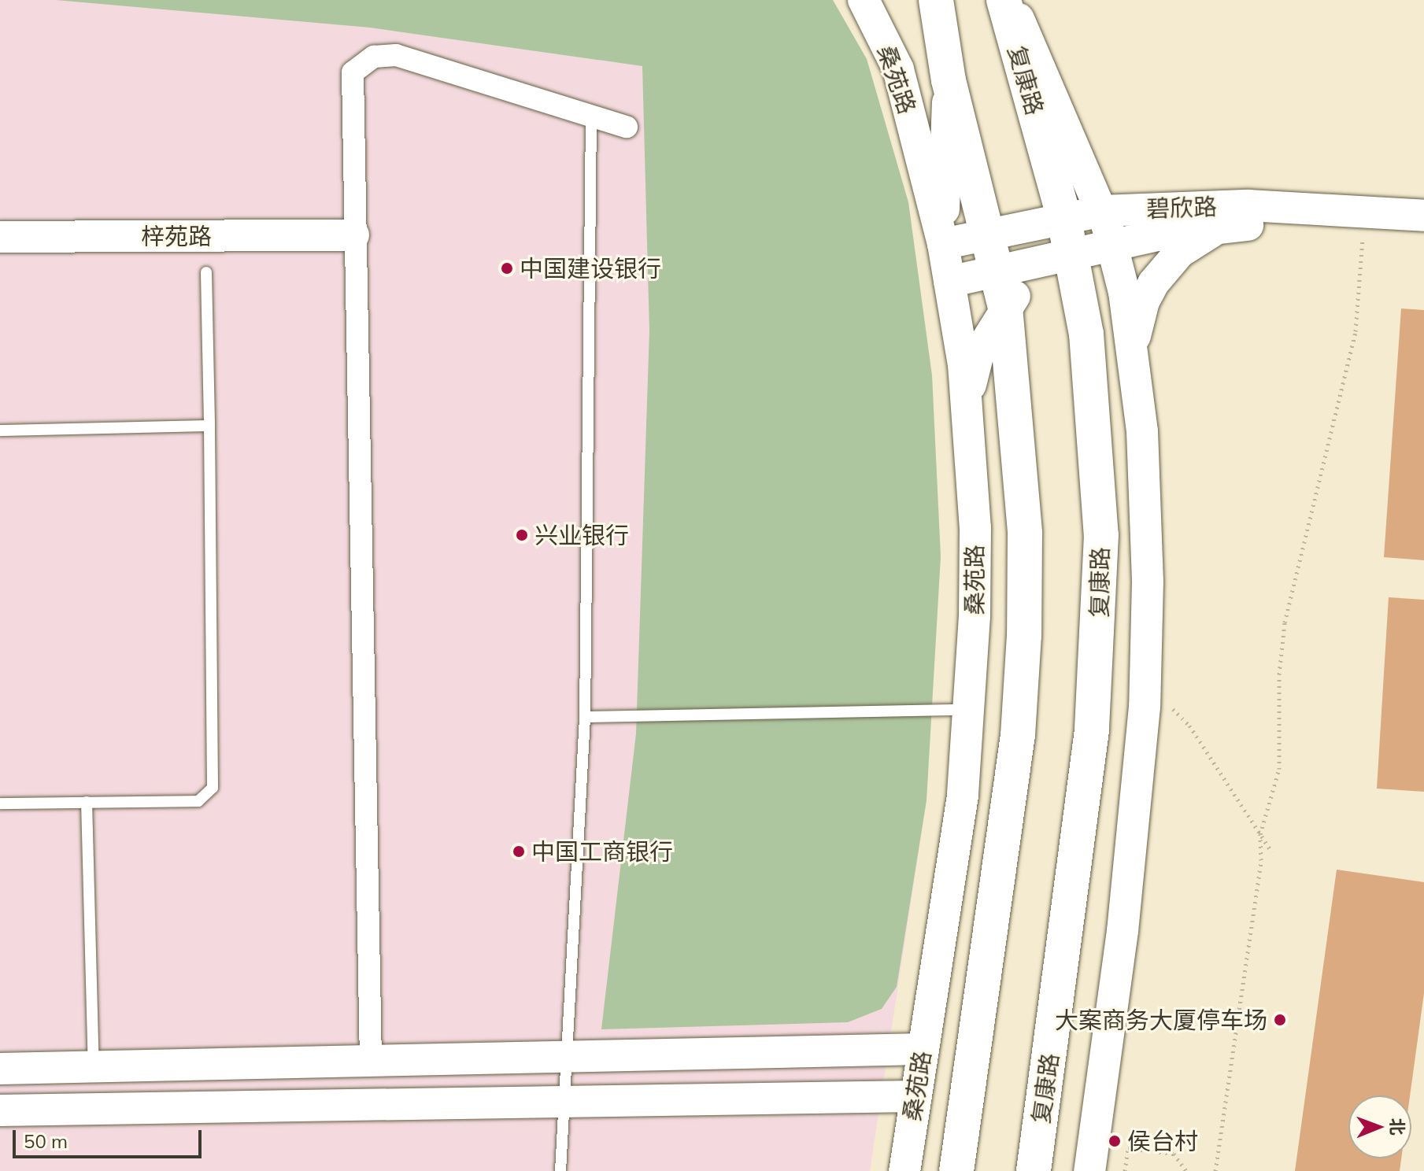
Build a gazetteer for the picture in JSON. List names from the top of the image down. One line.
{"streets":{"highway":["复康路"],"main road":["桑苑路","碧欣路","梓苑路"]},"crossings":[["桑苑路","碧欣路"],["复康路","碧欣路"]],"places":["中国建设银行","兴业银行","中国工商银行","大案商务大厦停车场","侯台村"],"scale_bar":"50 m","north":"right"}
